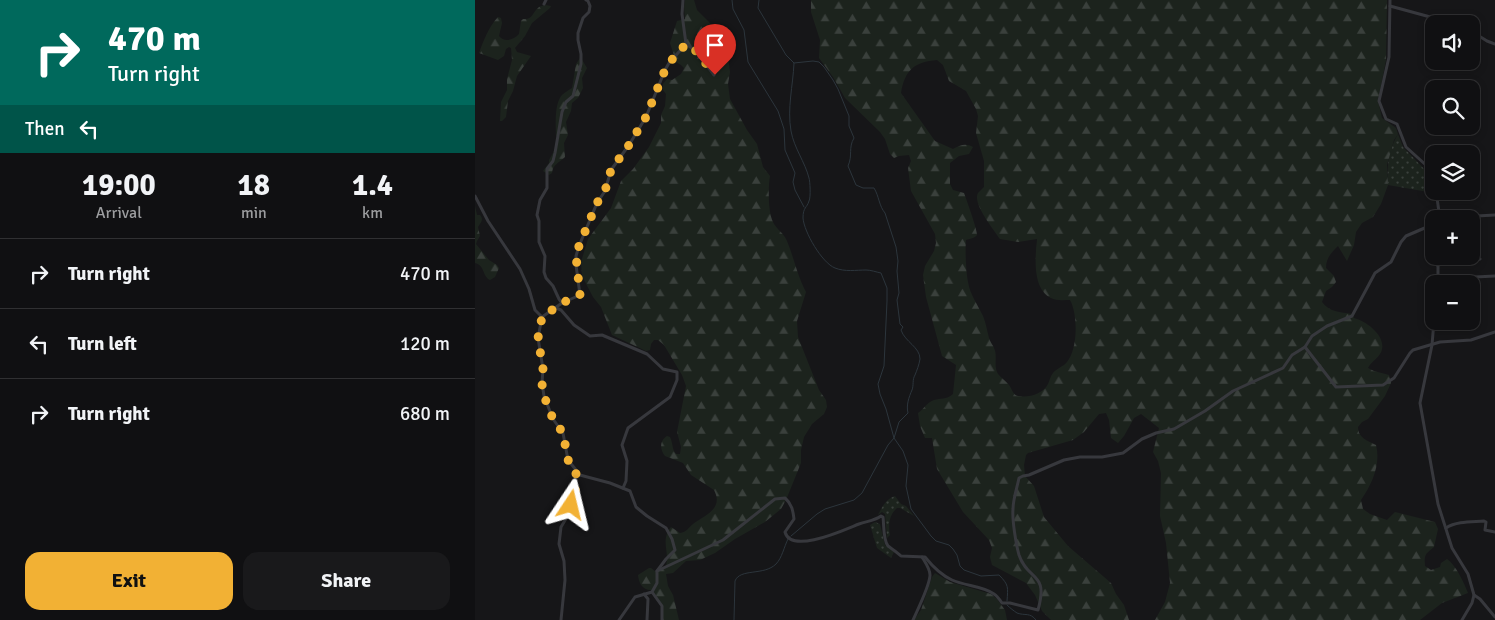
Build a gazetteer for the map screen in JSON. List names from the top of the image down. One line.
{"page":{"turn":["470 m","Turn right"],"map_buttons":["+","−"],"then":"Then","eta":["19:00","Arrival","18","min","1.4","km"],"list":[{"name":"Turn right","value":"470 m"},{"name":"Turn left","value":"120 m"},{"name":"Turn right","value":"680 m"}],"buttons":["Exit","Share"]}}
